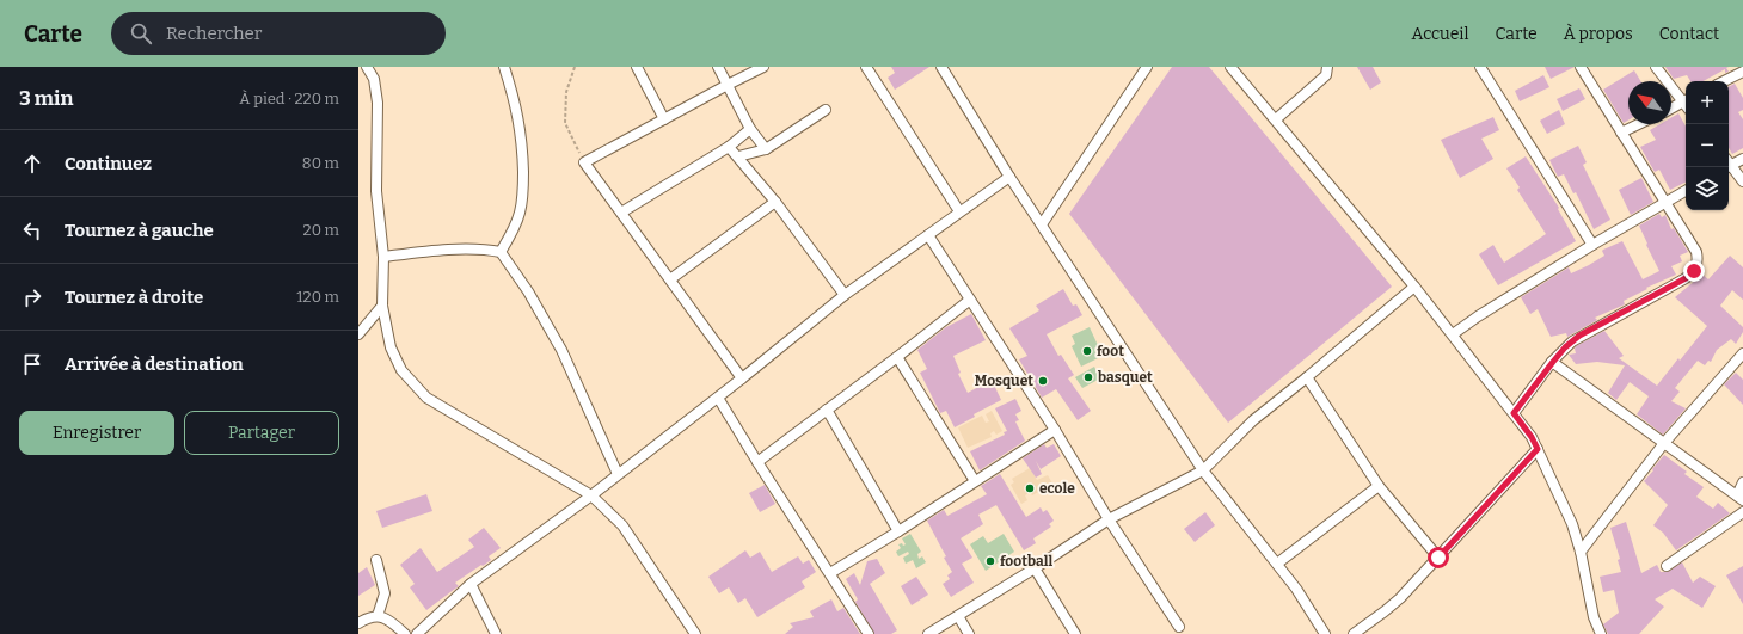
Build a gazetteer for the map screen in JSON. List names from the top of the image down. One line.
{"places":["foot","basquet","Mosquet","ecole","football"],"north":"top left","page":{"header":"Carte","search":"Rechercher","nav":["Accueil","Carte","À propos","Contact"],"heading":["3 min","À pied · 220 m"],"map_buttons":["+","−"],"list":[["Continuez","80 m"],["Tournez à gauche","20 m"],["Tournez à droite","120 m"],"Arrivée à destination"],"buttons":["Enregistrer","Partager"]}}
